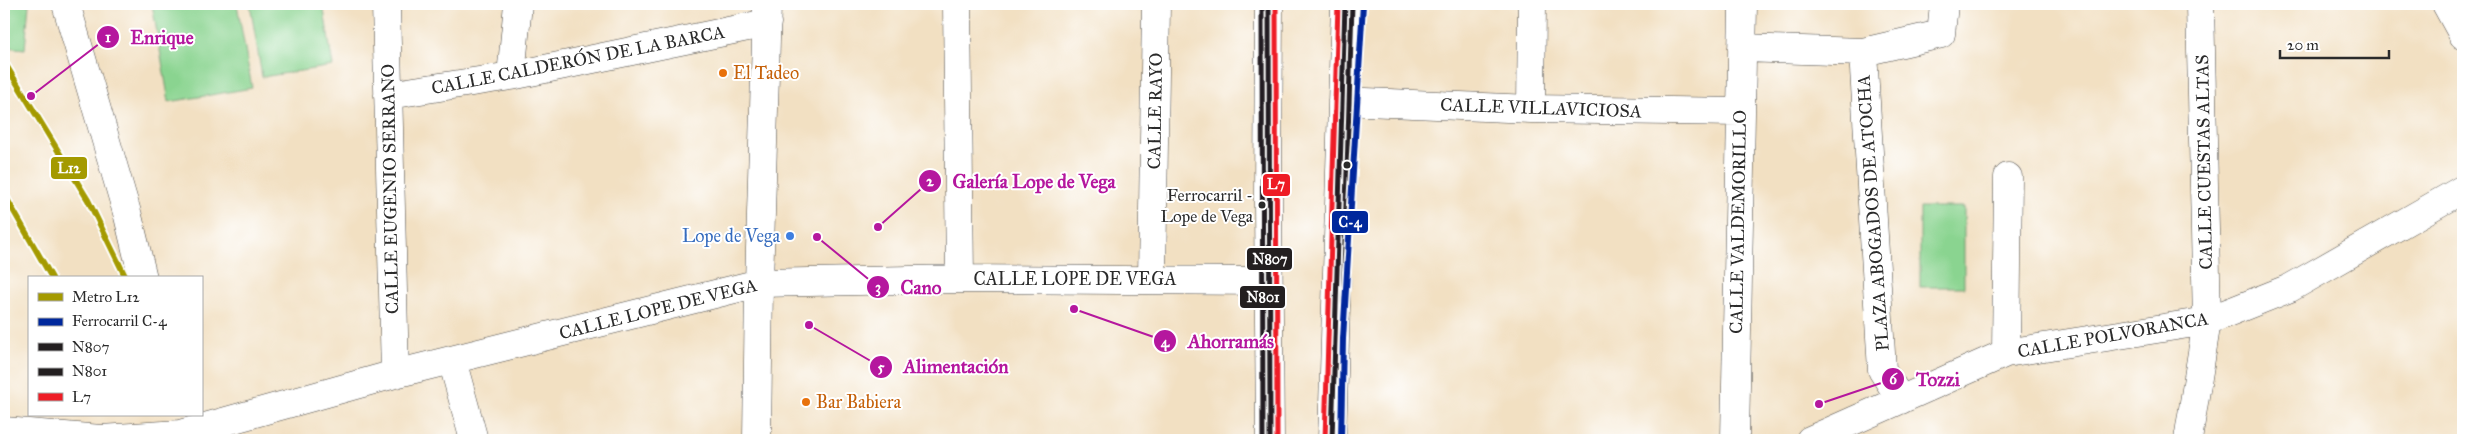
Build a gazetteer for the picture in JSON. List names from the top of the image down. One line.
{"streets":{"street":["CALLE CALDERÓN DE LA BARCA","CALLE VILLAVICIOSA","CALLE RAYO","CALLE CUESTAS ALTAS","CALLE EUGENIO SERRANO","PLAZA ABOGADOS DE ATOCHA","CALLE VALDEMORILLO","CALLE LOPE DE VEGA","CALLE POLVORANCA"]},"crossings":[["CALLE CALDERÓN DE LA BARCA","CALLE EUGENIO SERRANO"],["CALLE VILLAVICIOSA","CALLE VALDEMORILLO"],["CALLE RAYO","CALLE LOPE DE VEGA"],["CALLE CUESTAS ALTAS","CALLE POLVORANCA"],["CALLE EUGENIO SERRANO","CALLE LOPE DE VEGA"],["PLAZA ABOGADOS DE ATOCHA","CALLE VALDEMORILLO"],["PLAZA ABOGADOS DE ATOCHA","CALLE POLVORANCA"]],"places":["El Tadeo","Enrique","Ferrocarril - Lope de Vega","Galería Lope de Vega","Lope de Vega","Cano","Ahorramás","Alimentación","Bar Babiera","Tozzi"],"lines":["rail line C-4","transit line N807","transit line N801","transit line L7","metro line L12"],"legend":["Metro L12","Ferrocarril C-4","N807","N801","L7"],"scale_bar":"20 m"}
